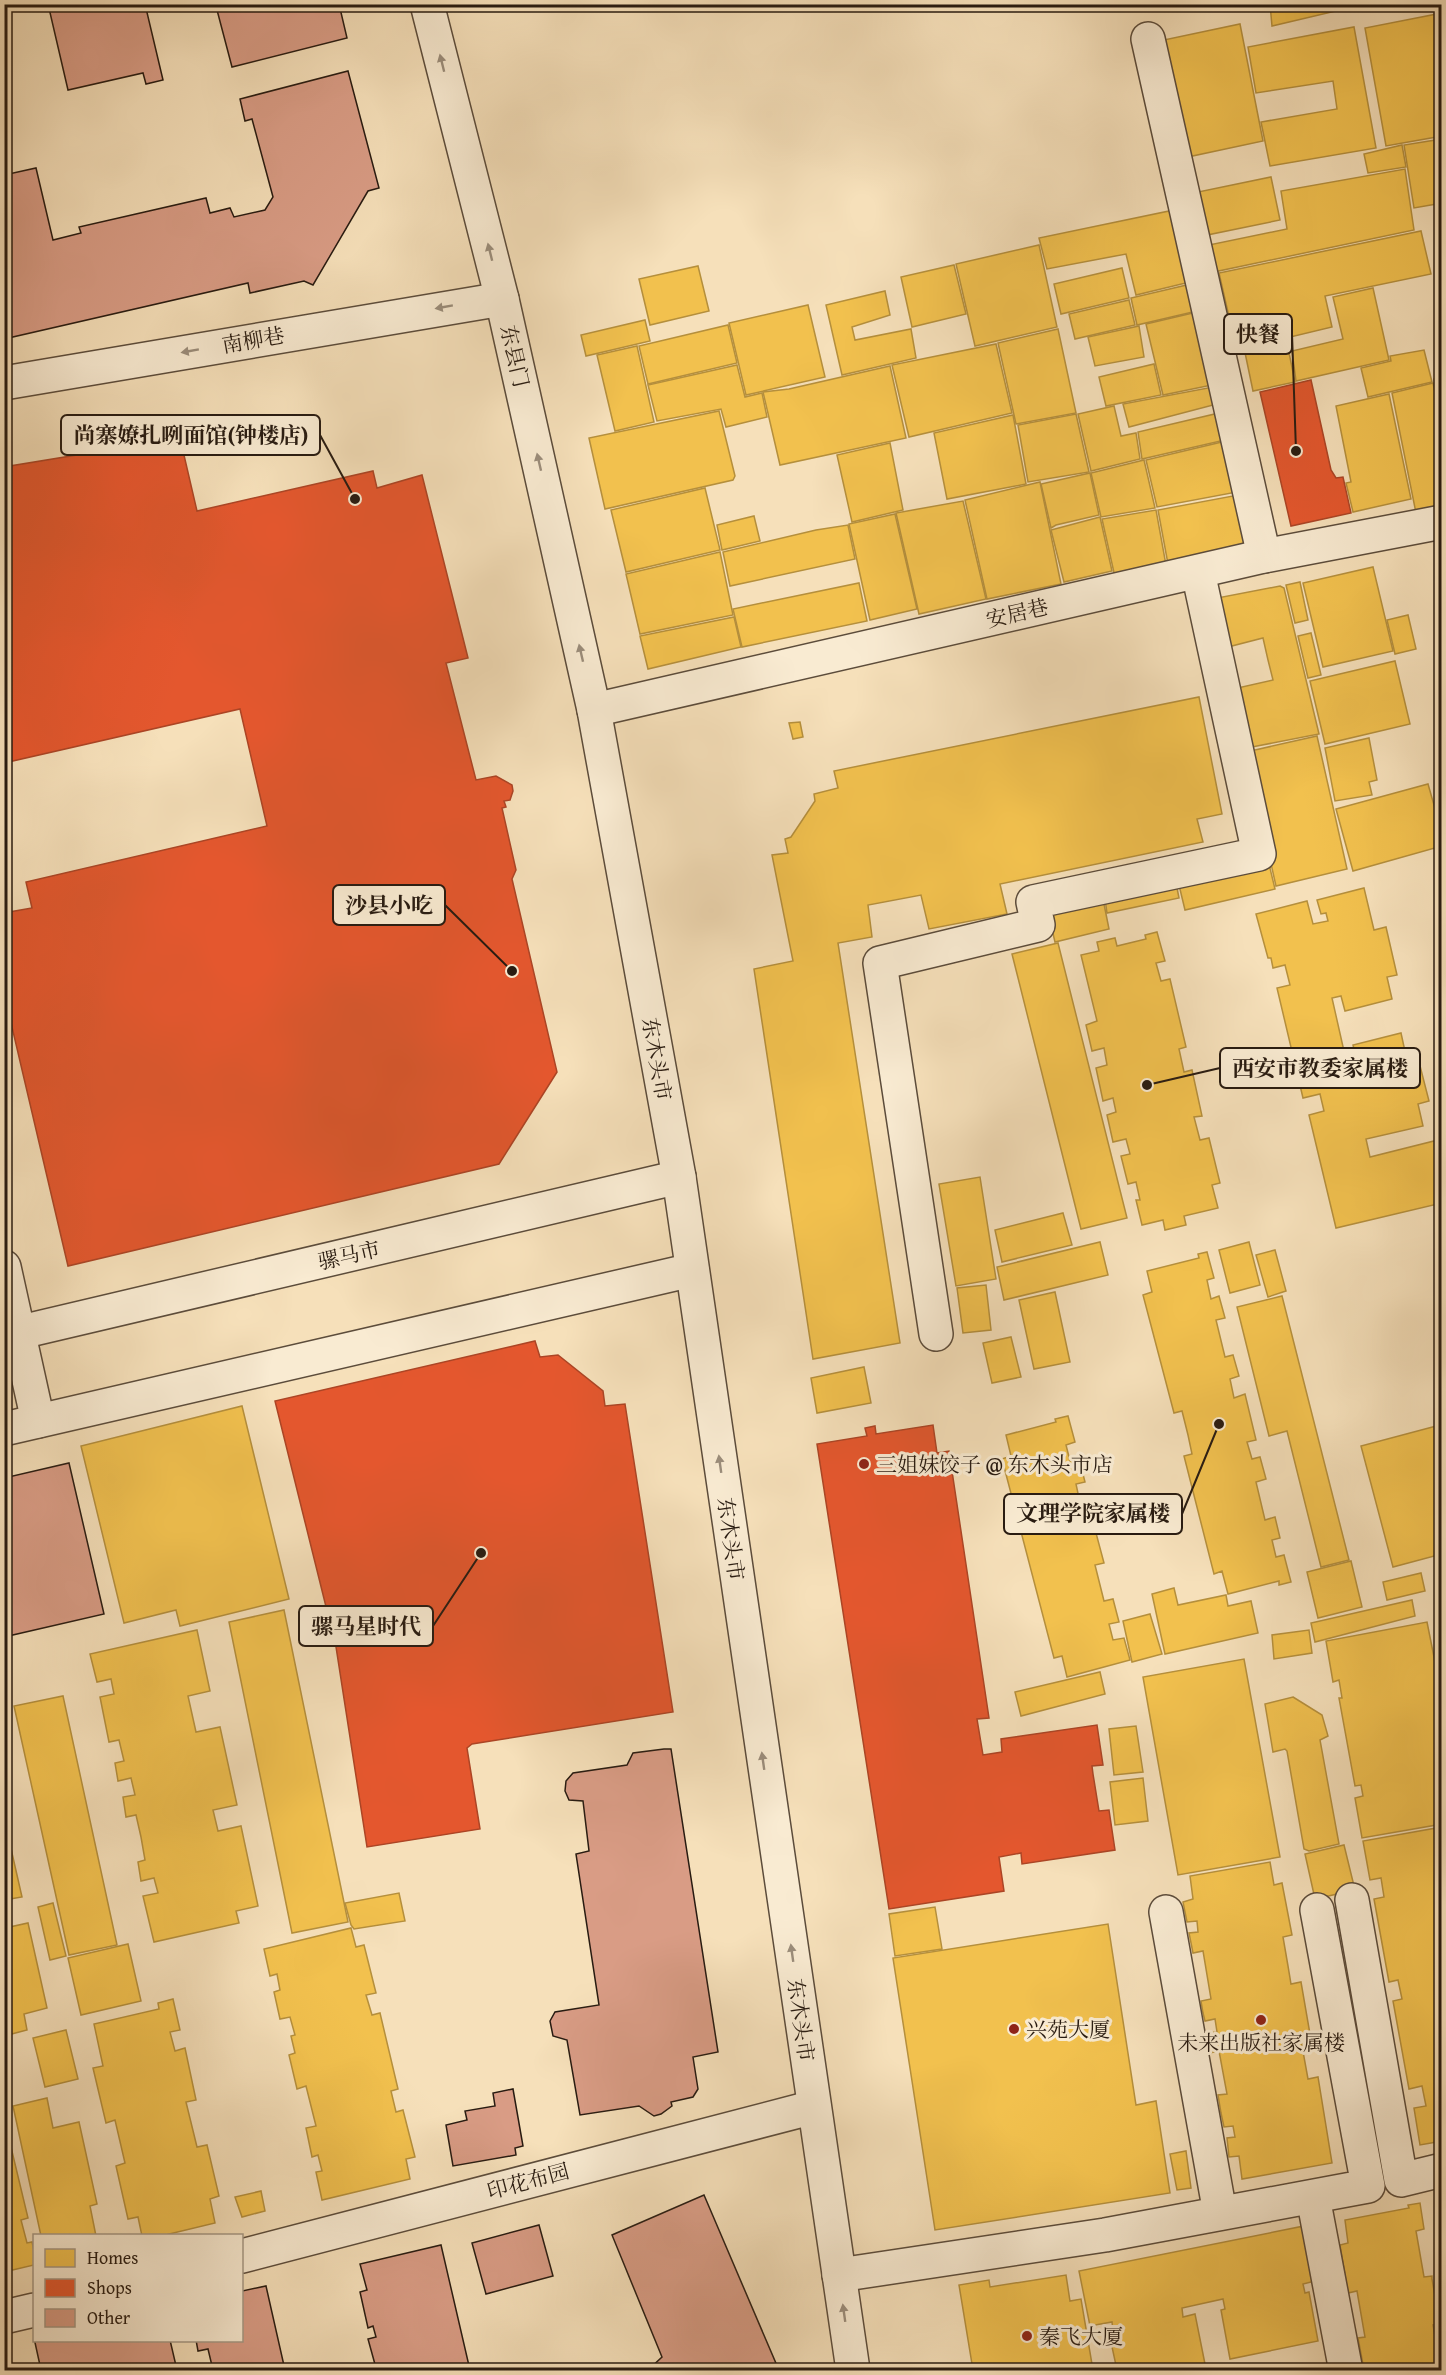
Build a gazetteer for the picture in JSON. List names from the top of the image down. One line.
{"streets":{"street":["南柳巷","东县门","安居巷","东木头市","骡马市","印花布园"]},"crossings":[["南柳巷","东县门"],["东县门","安居巷"],["东县门","东木头市"],["安居巷","东木头市"],["东木头市","骡马市"],["东木头市","印花布园"]],"one_way":["南柳巷","东县门","东木头市"],"places":["快餐","尚寨嫽扎咧面馆(钟楼店)","沙县小吃","西安市教委家属楼","文理学院家属楼","三姐妹饺子 @ 东木头市店","骡马星时代","未来出版社家属楼","兴苑大厦","秦飞大厦"],"legend":["Homes","Shops","Other"]}
